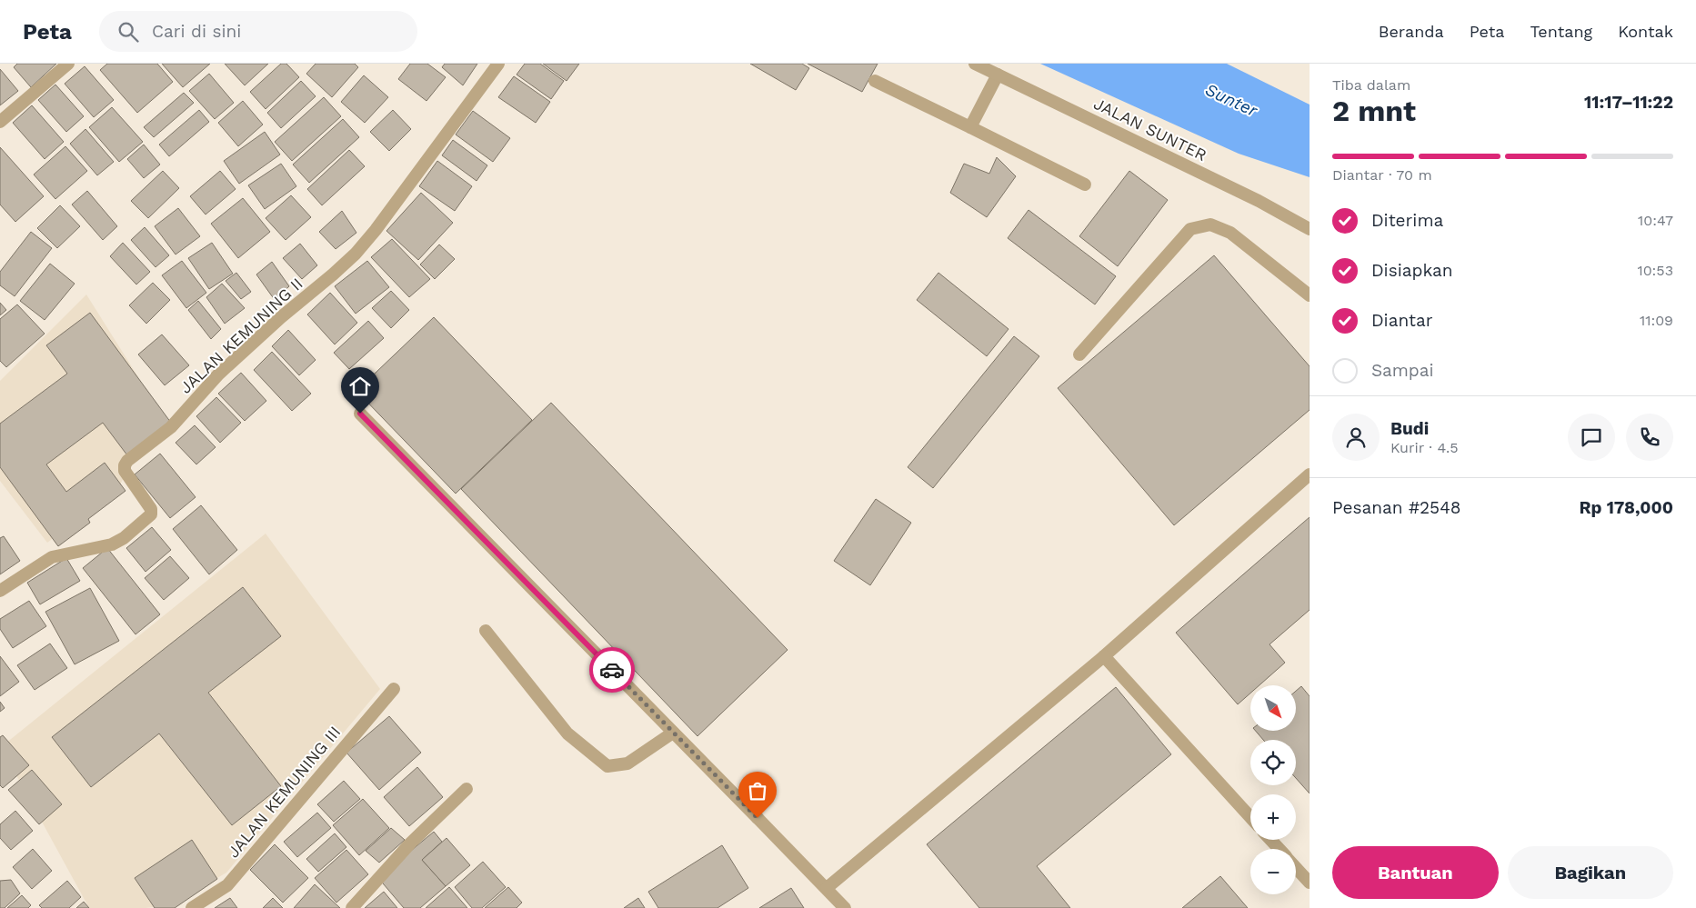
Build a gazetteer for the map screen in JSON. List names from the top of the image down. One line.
{"streets":{"street":["JALAN SUNTER","JALAN KEMUNING II","JALAN KEMUNING III"]},"water":["Sunter"],"north":"bottom right","page":{"header":"Peta","search":"Cari di sini","nav":["Beranda","Peta","Tentang","Kontak"],"heading":["2 mnt","Tiba dalam","11:17–11:22"],"panel":["Budi","Kurir · 4.5","Pesanan #2548","Rp 178,000"],"bar":"Diantar · 70 m","list":[["Diterima","10:47"],["Disiapkan","10:53"],["Diantar","11:09"],"Sampai"],"map_buttons":["+","−"],"buttons":["Bantuan","Bagikan"]}}
